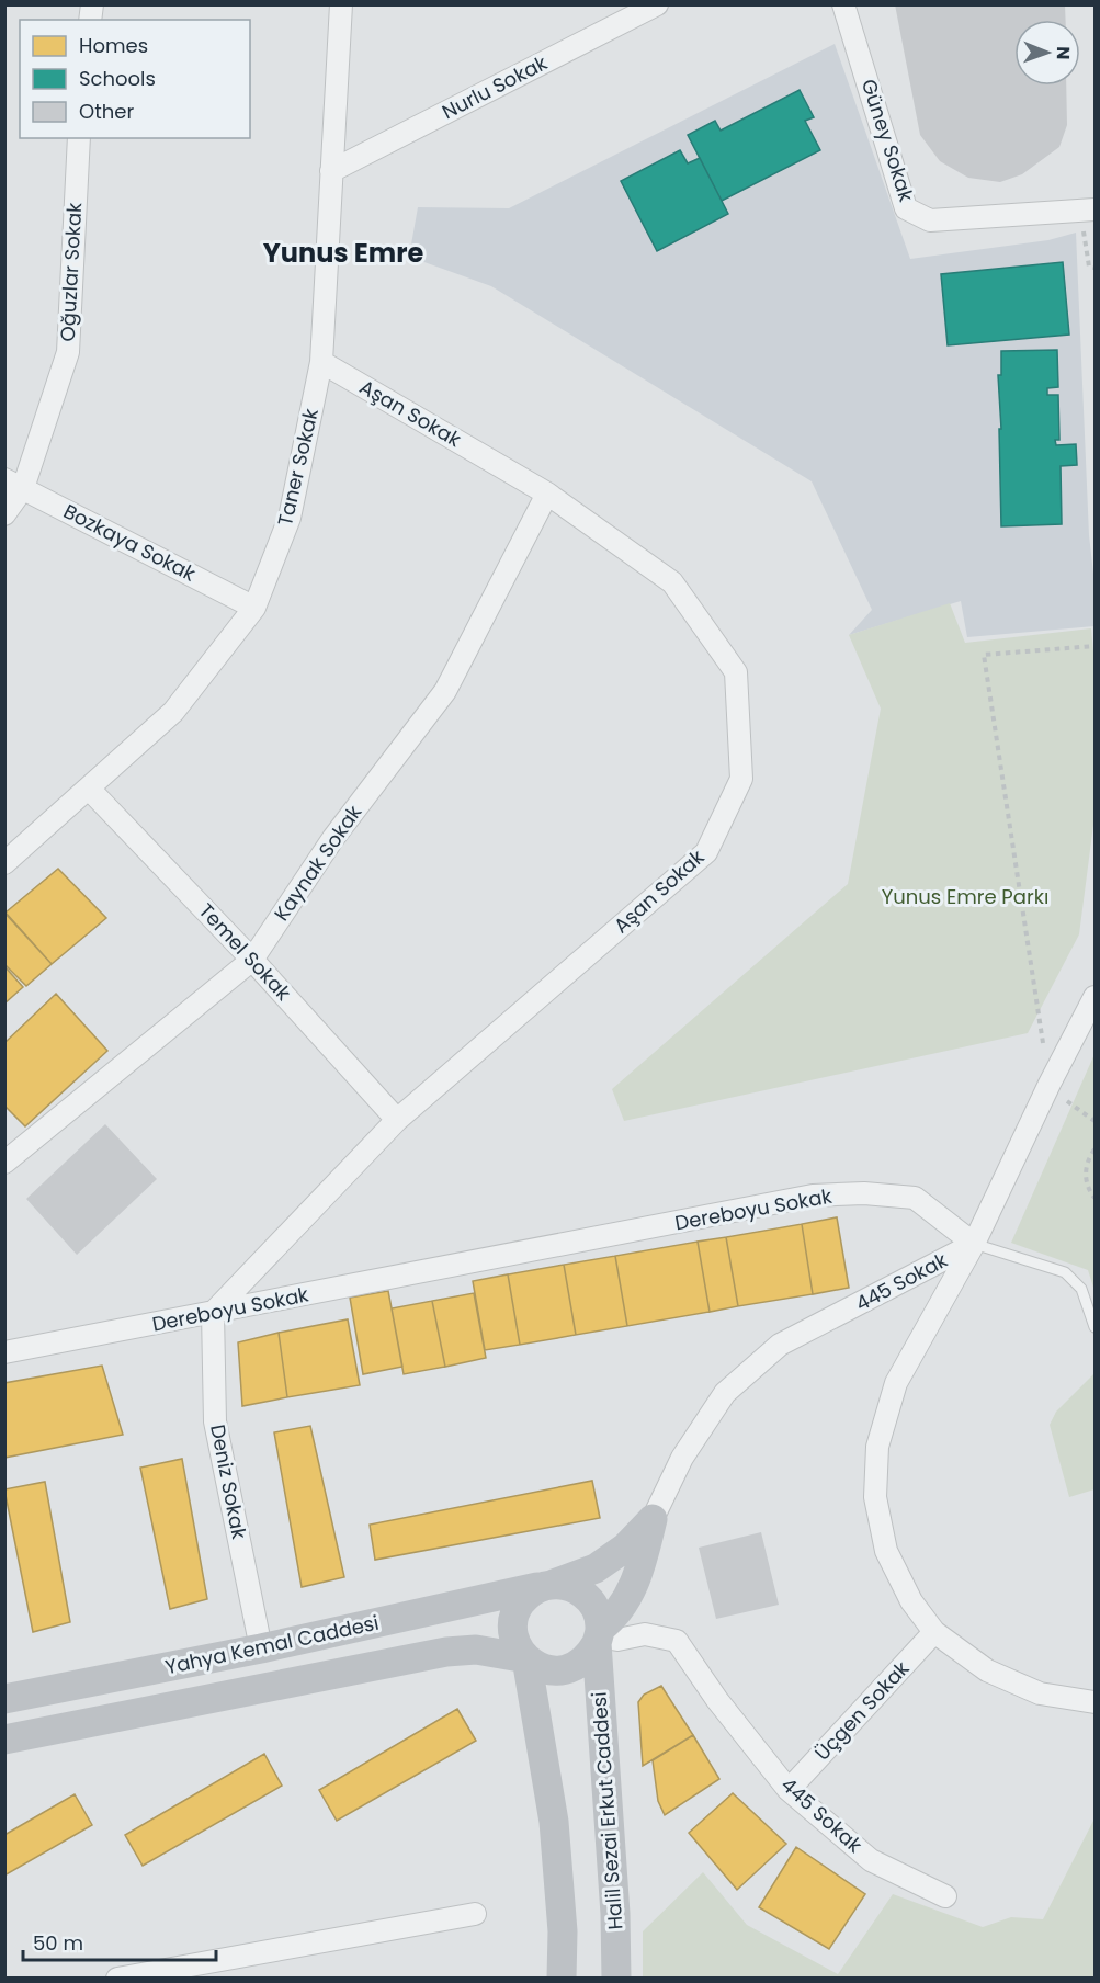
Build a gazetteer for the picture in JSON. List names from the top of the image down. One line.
{"streets":{"main road":["445 Sokak","Yahya Kemal Caddesi","Halil Sezai Erkut Caddesi"],"street":["Nurlu Sokak","Güney Sokak","Oğuzlar Sokak","Aşan Sokak","Taner Sokak","Bozkaya Sokak","Kaynak Sokak","Temel Sokak","Dereboyu Sokak","Deniz Sokak","Üçgen Sokak"]},"crossings":[["Nurlu Sokak","Taner Sokak"],["Oğuzlar Sokak","Bozkaya Sokak"],["Aşan Sokak","Taner Sokak"],["Aşan Sokak","Kaynak Sokak"],["Aşan Sokak","Temel Sokak"],["Aşan Sokak","Dereboyu Sokak"],["Aşan Sokak","Deniz Sokak"],["Taner Sokak","Bozkaya Sokak"],["Taner Sokak","Temel Sokak"],["Kaynak Sokak","Temel Sokak"],["Dereboyu Sokak","445 Sokak"],["Dereboyu Sokak","Deniz Sokak"],["445 Sokak","Yahya Kemal Caddesi"],["445 Sokak","Üçgen Sokak"],["445 Sokak","Halil Sezai Erkut Caddesi"],["Deniz Sokak","Yahya Kemal Caddesi"],["Yahya Kemal Caddesi","Halil Sezai Erkut Caddesi"]],"districts":["Yunus Emre"],"parks":["Yunus Emre Parkı"],"legend":["Homes","Schools","Other"],"scale_bar":"50 m","north":"right"}
